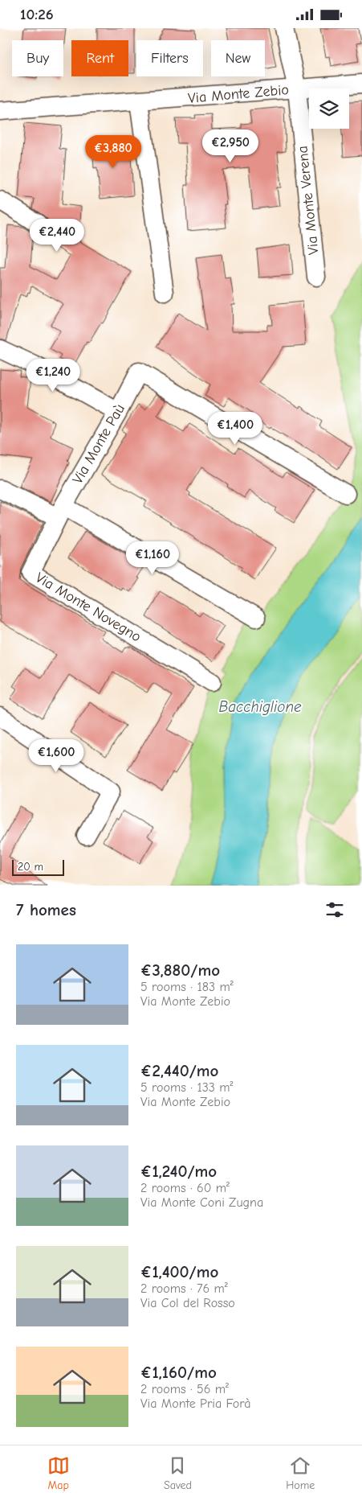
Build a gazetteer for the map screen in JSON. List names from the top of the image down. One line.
{"streets":{"street":["Via Monte Zebio","Via Monte Verena","Via Monte Paù","Via Monte Novegno"]},"crossings":[["Via Monte Zebio","Via Monte Verena"],["Via Monte Paù","Via Monte Novegno"]],"water":["Bacchiglione"],"scale_bar":"20 m","page":{"status":"10:26","chip":["Buy","Rent","Filters","New"],"price":["€2,950","€3,880","€2,440","€1,240","€1,400","€1,160","€1,600"],"scale":"20 m","heading":"7 homes","list":[{"name":"€3,880/mo","note":"5 rooms · 183 m² · Via Monte Zebio"},{"name":"€2,440/mo","note":"5 rooms · 133 m² · Via Monte Zebio"},{"name":"€1,240/mo","note":"2 rooms · 60 m² · Via Monte Coni Zugna"},{"name":"€1,400/mo","note":"2 rooms · 76 m² · Via Col del Rosso"},{"name":"€1,160/mo","note":"2 rooms · 56 m² · Via Monte Pria Forà"}],"tabs":["Map","Saved","Home"]}}
